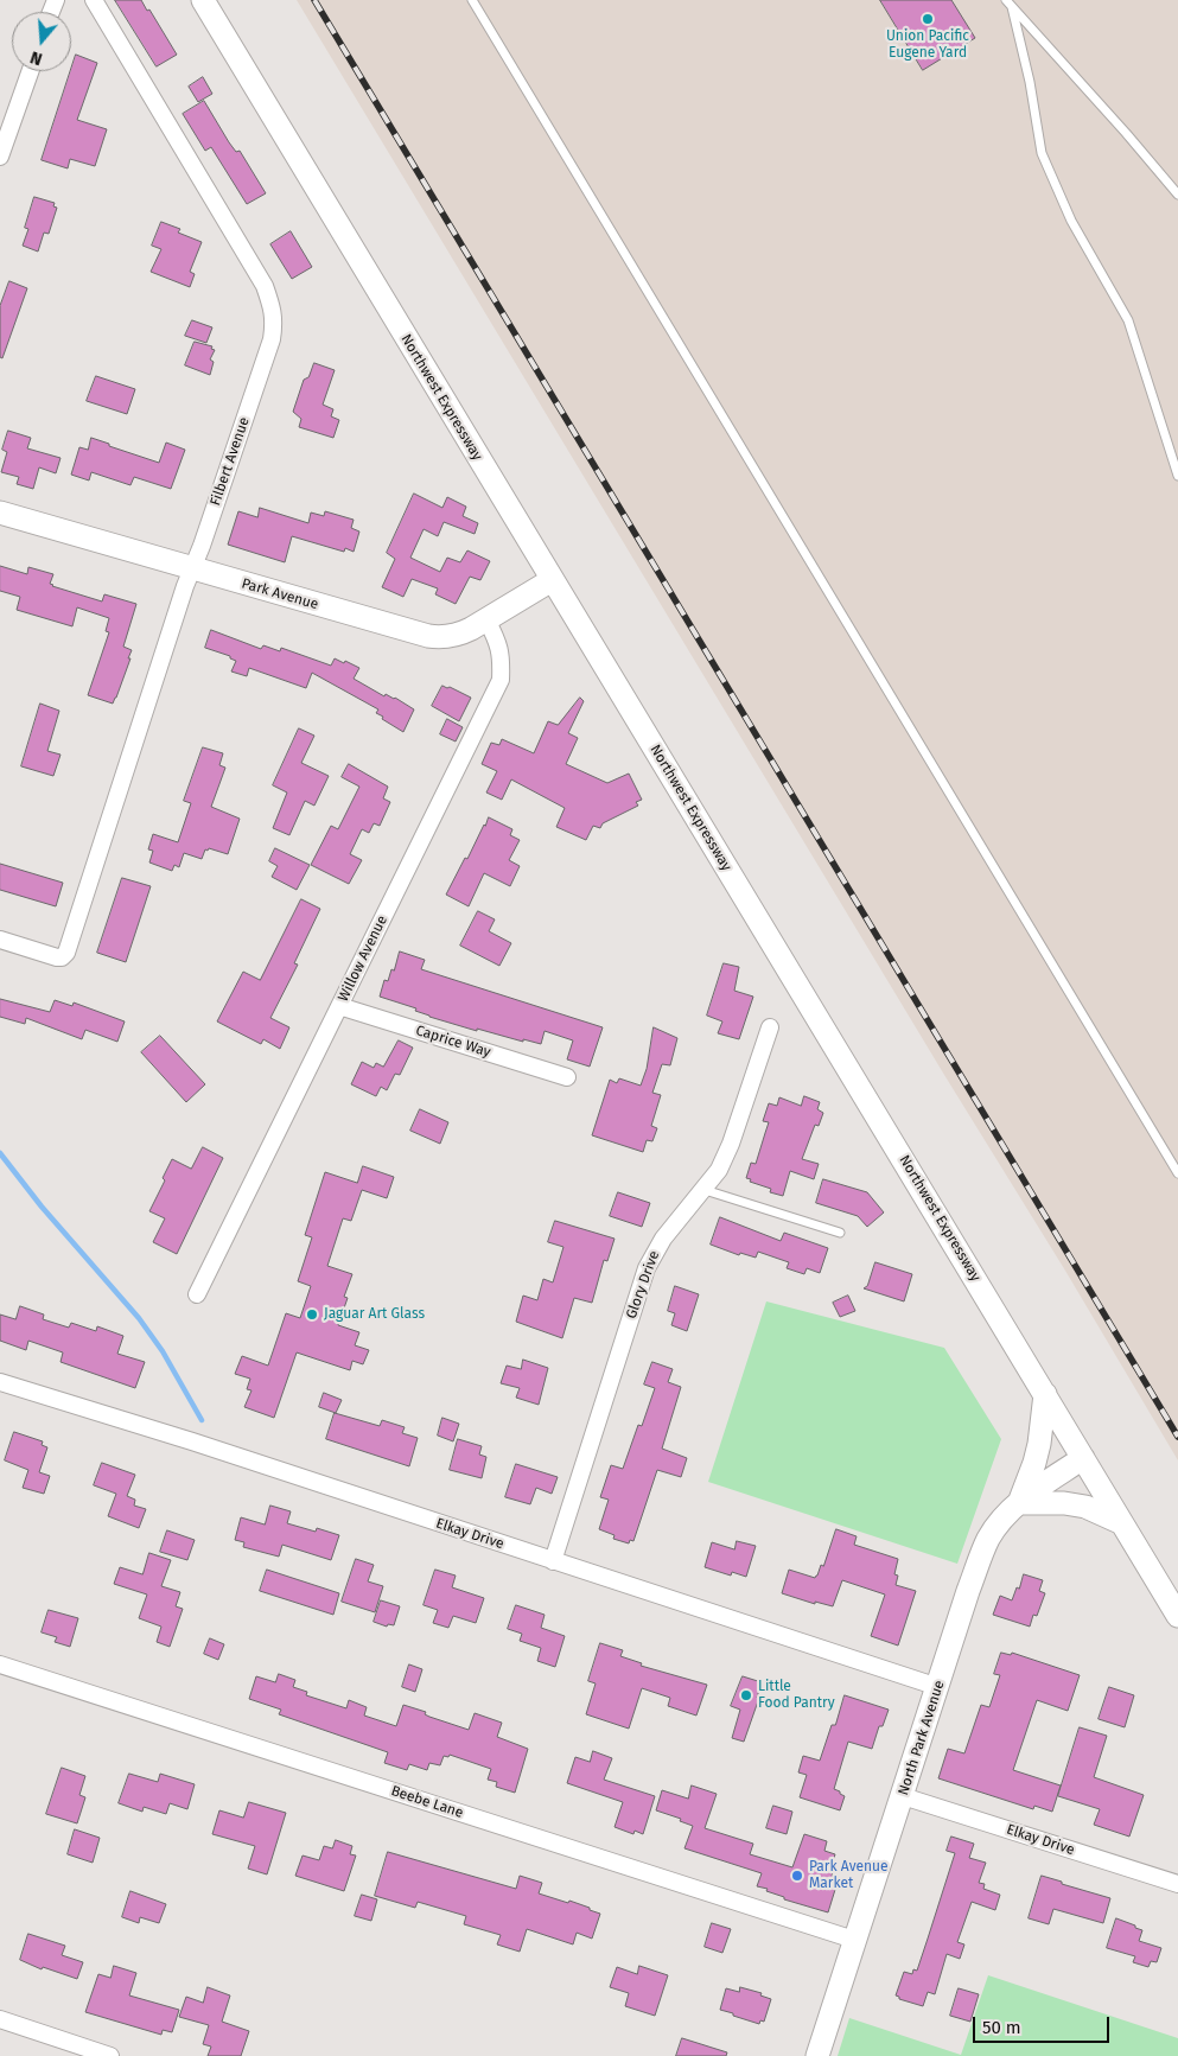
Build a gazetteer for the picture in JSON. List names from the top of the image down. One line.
{"streets":{"main road":["Northwest Expressway","Park Avenue","North Park Avenue"],"street":["Filbert Avenue","Willow Avenue","Caprice Way","Glory Drive","Elkay Drive","Beebe Lane"]},"crossings":[["Northwest Expressway","Park Avenue"],["Northwest Expressway","North Park Avenue"],["Filbert Avenue","Park Avenue"],["Park Avenue","Willow Avenue"],["Willow Avenue","Caprice Way"],["Glory Drive","Elkay Drive"],["Elkay Drive","North Park Avenue"],["North Park Avenue","Beebe Lane"]],"places":["Union Pacific Eugene Yard","Jaguar Art Glass","Little Food Pantry","Park Avenue Market"],"scale_bar":"50 m","north":"bottom"}
